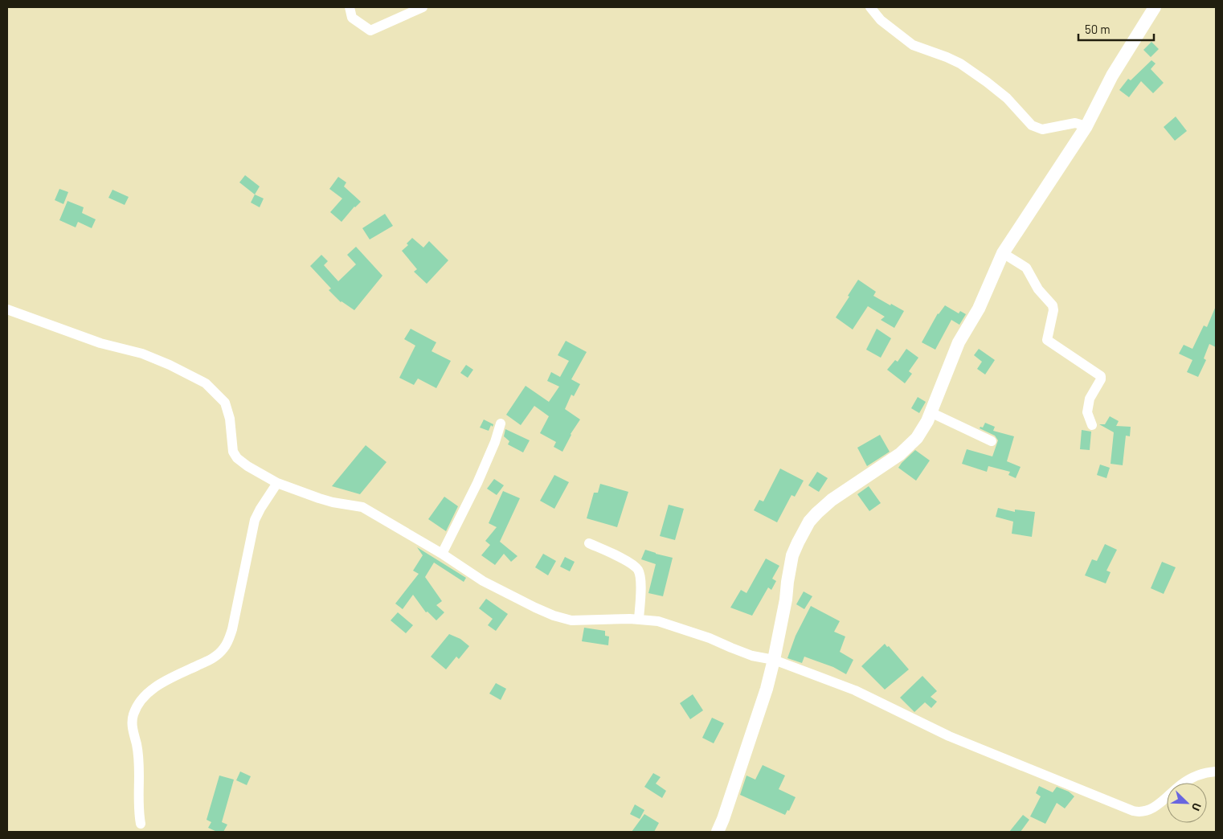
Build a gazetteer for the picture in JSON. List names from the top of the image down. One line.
{"scale_bar":"50 m","north":"bottom right"}
